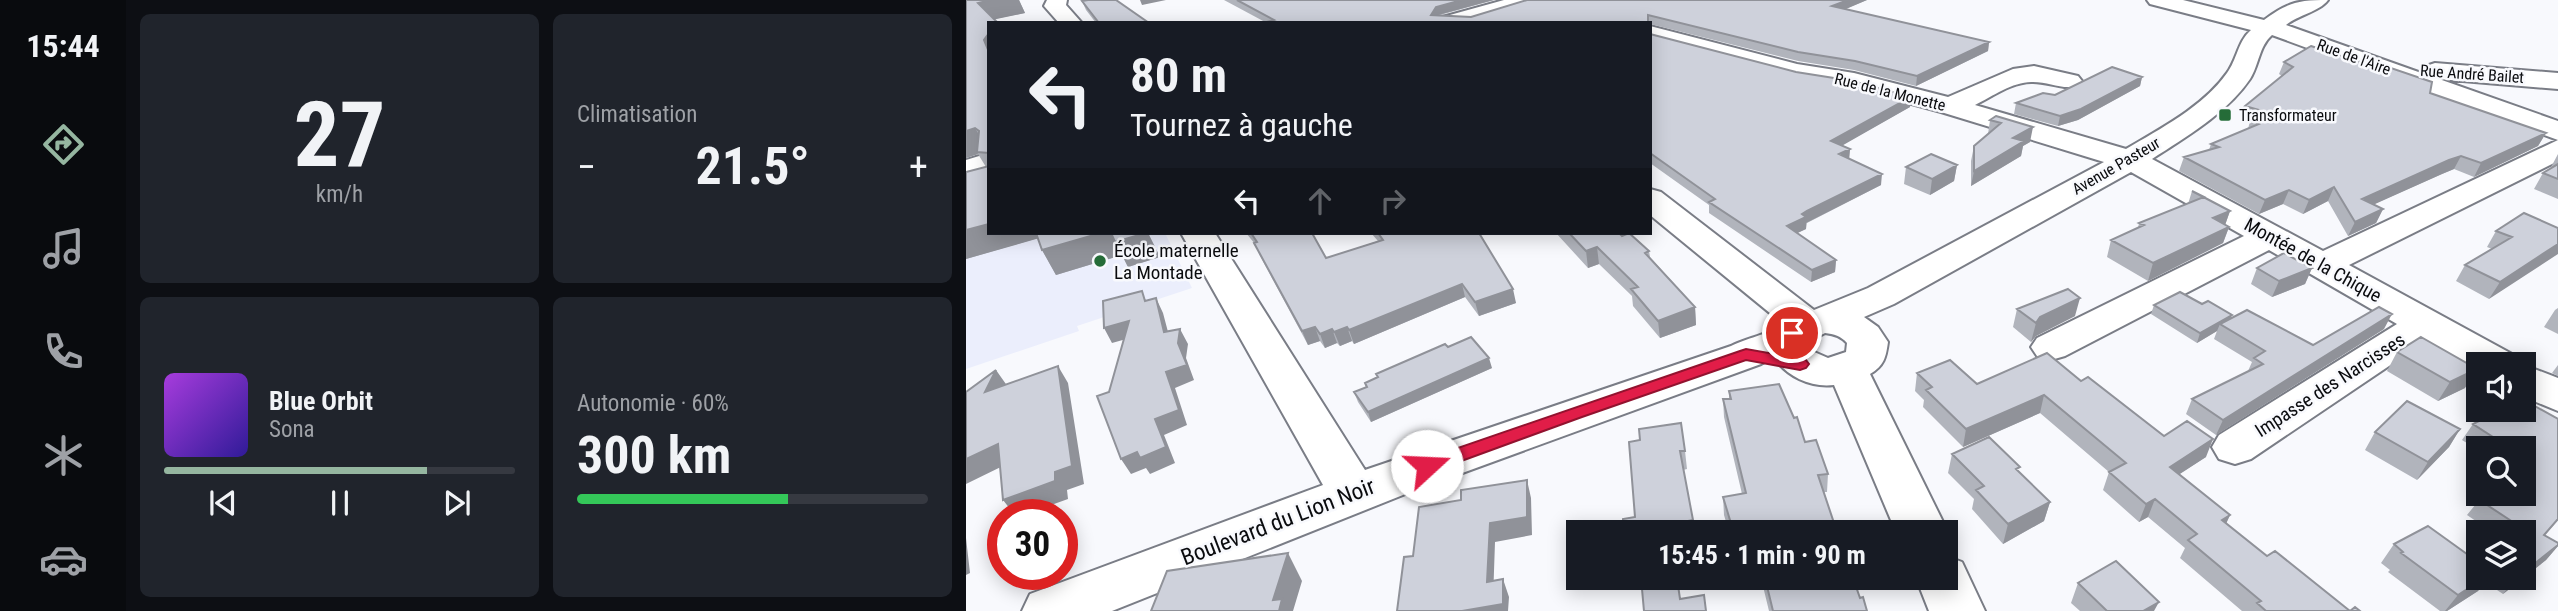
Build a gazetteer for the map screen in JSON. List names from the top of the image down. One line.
{"streets":{"street":["Rue de l'Aire","Rue André Bailet","Rue de la Monette","Avenue Pasteur","Montée de la Chique","Impasse des Narcisses","Boulevard du Lion Noir"]},"crossings":[["Rue de l'Aire","Rue André Bailet"],["Rue de l'Aire","Avenue Pasteur"],["Rue de la Monette","Avenue Pasteur"],["Rue de la Monette","Montée de la Chique"],["Avenue Pasteur","Montée de la Chique"],["Avenue Pasteur","Boulevard du Lion Noir"],["Montée de la Chique","Impasse des Narcisses"]],"places":{"transit":["Transformateur"],"other":["École maternelle La Montade"]},"page":{"tabs":"15:44","tile":[["27","km/h"],"Climatisation",["Autonomie · 60%","300 km"]],"turn":["80 m","Tournez à gauche"],"heat":["−","21.5°","+"],"song":["Blue Orbit","Sona"],"limit":"30","trip":"15:45 · 1 min · 90 m"}}
